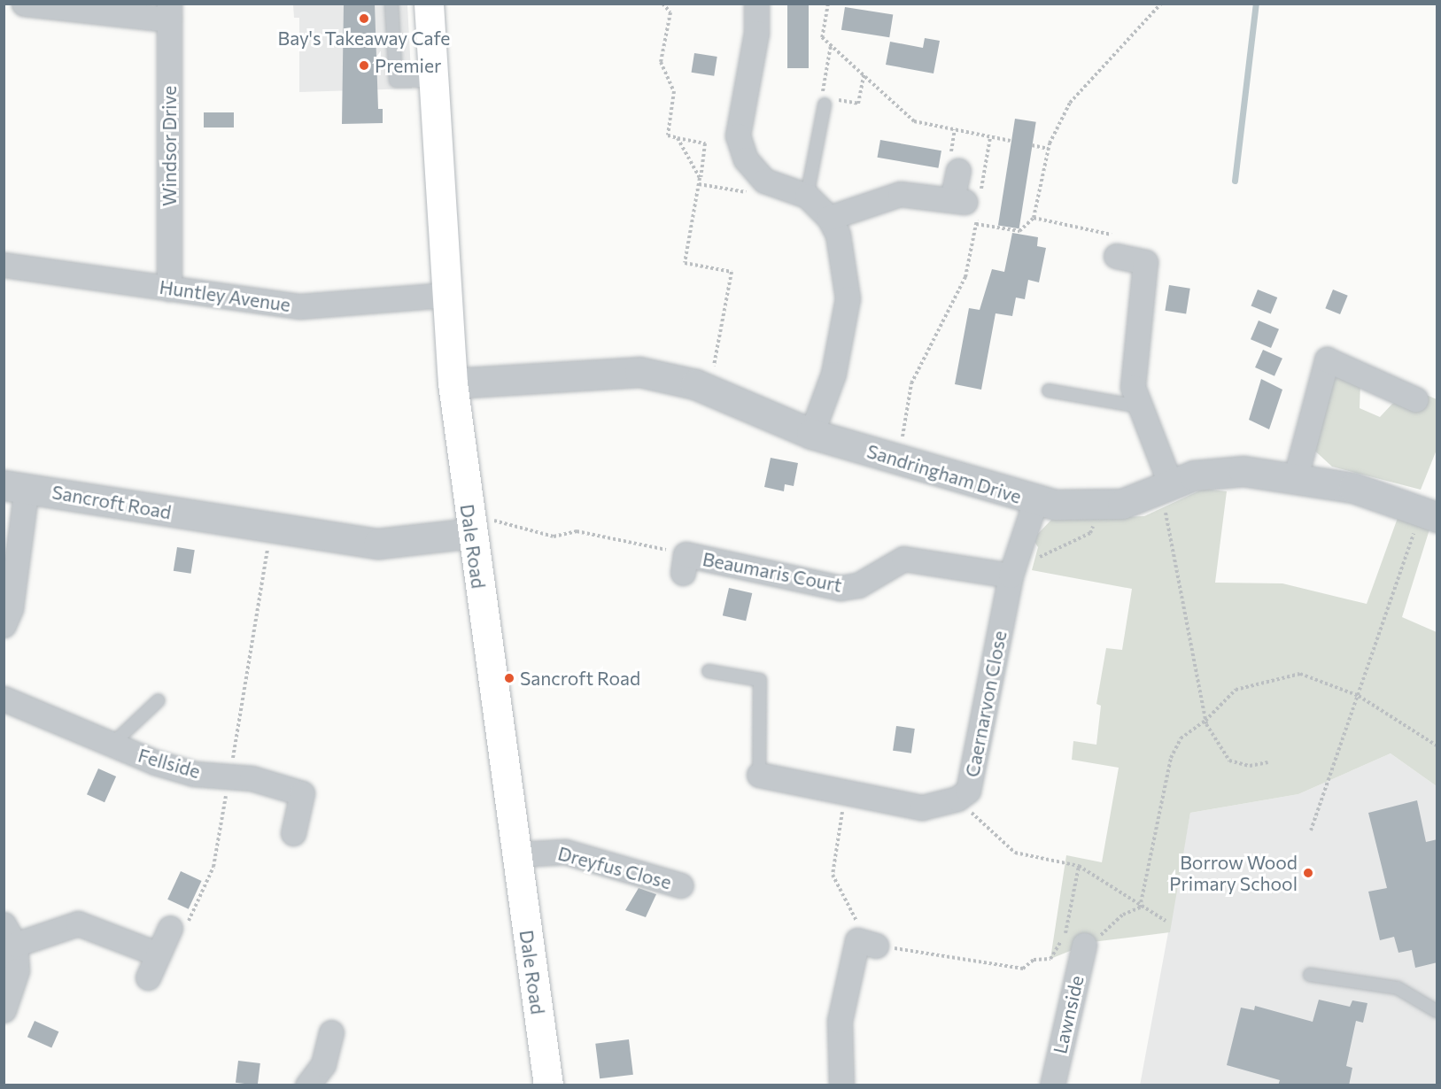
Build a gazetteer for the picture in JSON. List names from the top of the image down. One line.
{"streets":{"main road":["Dale Road"],"street":["Windsor Drive","Huntley Avenue","Sandringham Drive","Sancroft Road","Beaumaris Court","Caernarvon Close","Fellside","Dreyfus Close","Lawnside"]},"crossings":[["Windsor Drive","Huntley Avenue"],["Huntley Avenue","Dale Road"],["Sandringham Drive","Dale Road"],["Sandringham Drive","Caernarvon Close"],["Sancroft Road","Dale Road"],["Dale Road","Dreyfus Close"],["Beaumaris Court","Caernarvon Close"]],"places":["Bay's Takeaway Cafe","Premier","Sancroft Road","Borrow Wood Primary School"]}
